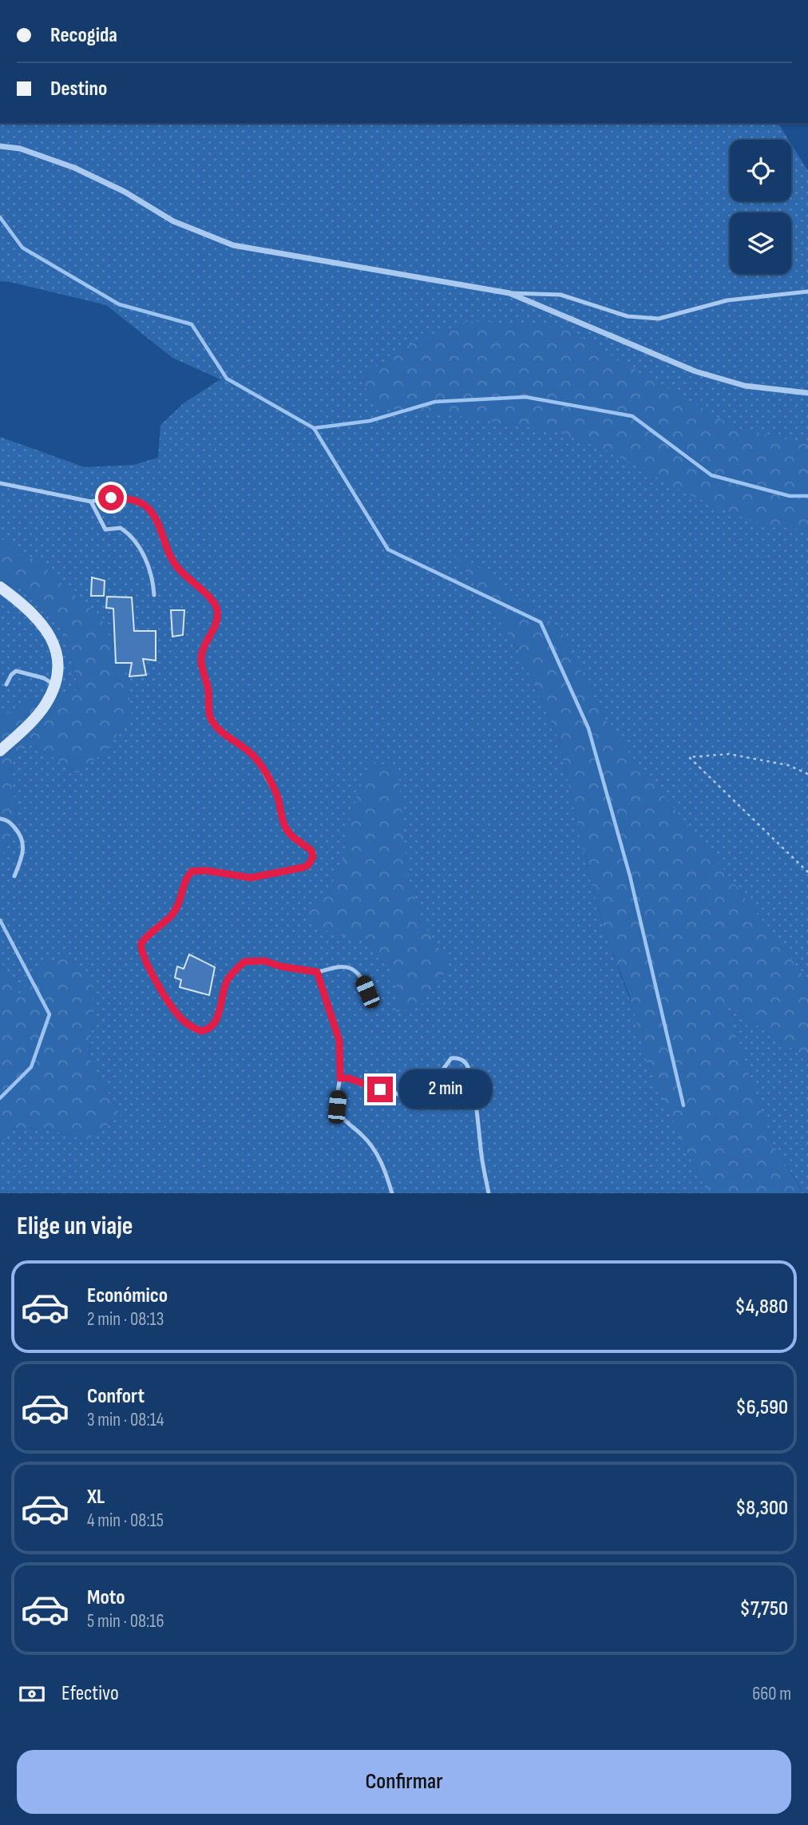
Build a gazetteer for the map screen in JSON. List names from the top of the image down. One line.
{"page":{"banner":["Recogida","Destino"],"bubble":"2 min","heading":"Elige un viaje","list":[{"name":"Económico","note":"2 min · 08:13","value":"$4,880"},{"name":"Confort","note":"3 min · 08:14","value":"$6,590"},{"name":"XL","note":"4 min · 08:15","value":"$8,300"},{"name":"Moto","note":"5 min · 08:16","value":"$7,750"}],"pay":["Efectivo","660 m"],"buttons":"Confirmar"}}
